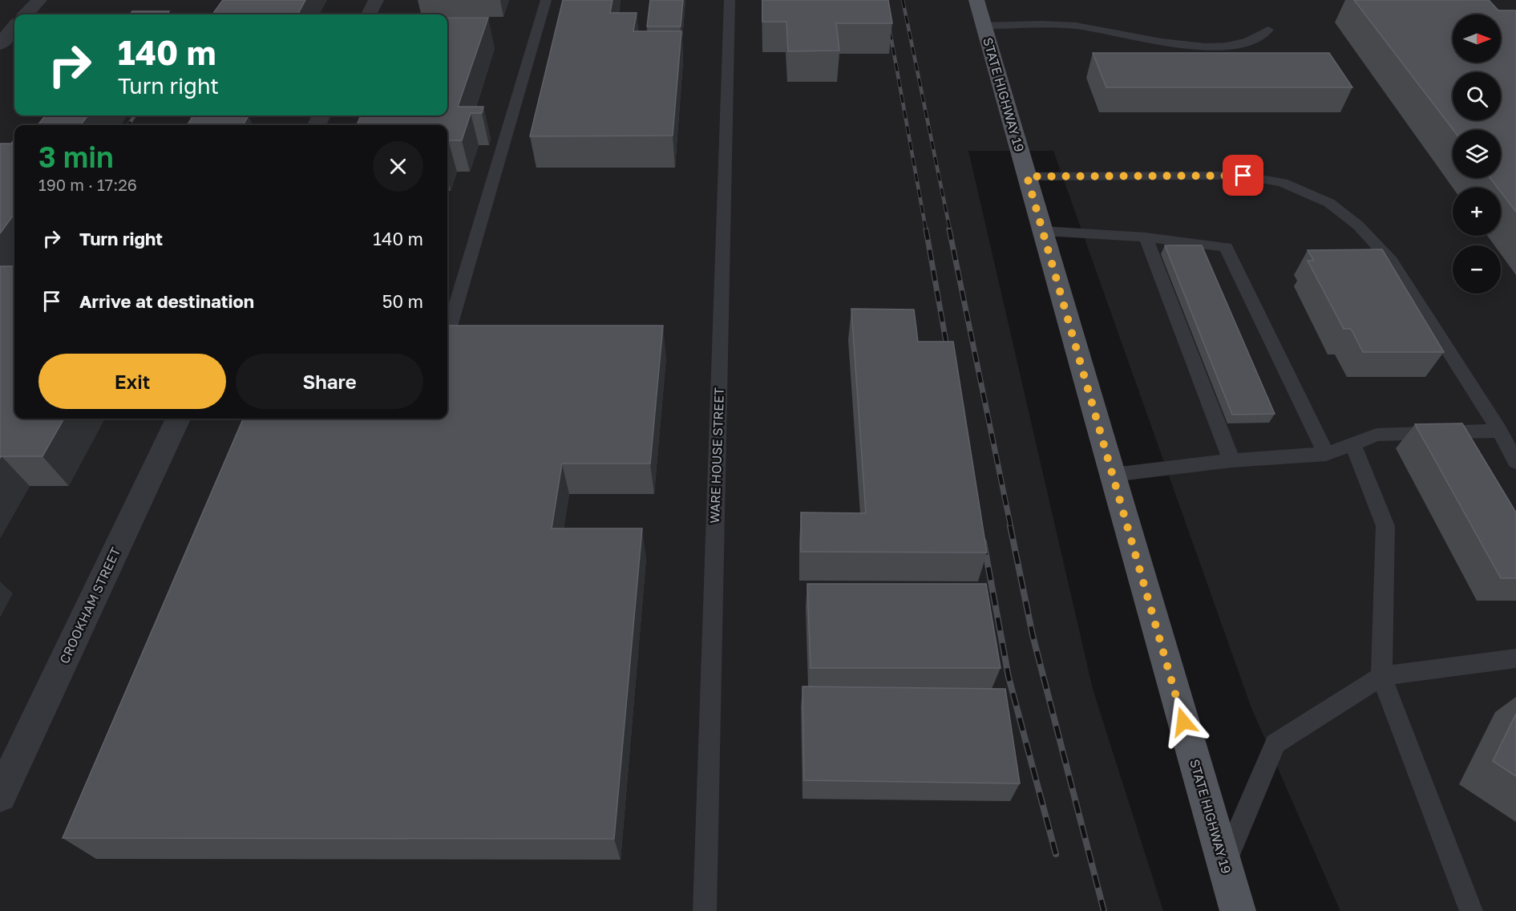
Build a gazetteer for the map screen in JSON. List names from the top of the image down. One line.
{"streets":{"main road":["STATE HIGHWAY 19"],"street":["CROOKHAM STREET"],"lane":["WARE HOUSE STREET"]},"north":"right","page":{"map_buttons":["+","−"],"turn":["140 m","Turn right"],"heading":["3 min","190 m · 17:26"],"list":[{"name":"Turn right","value":"140 m"},{"name":"Arrive at destination","value":"50 m"}],"buttons":["Exit","Share"]}}
